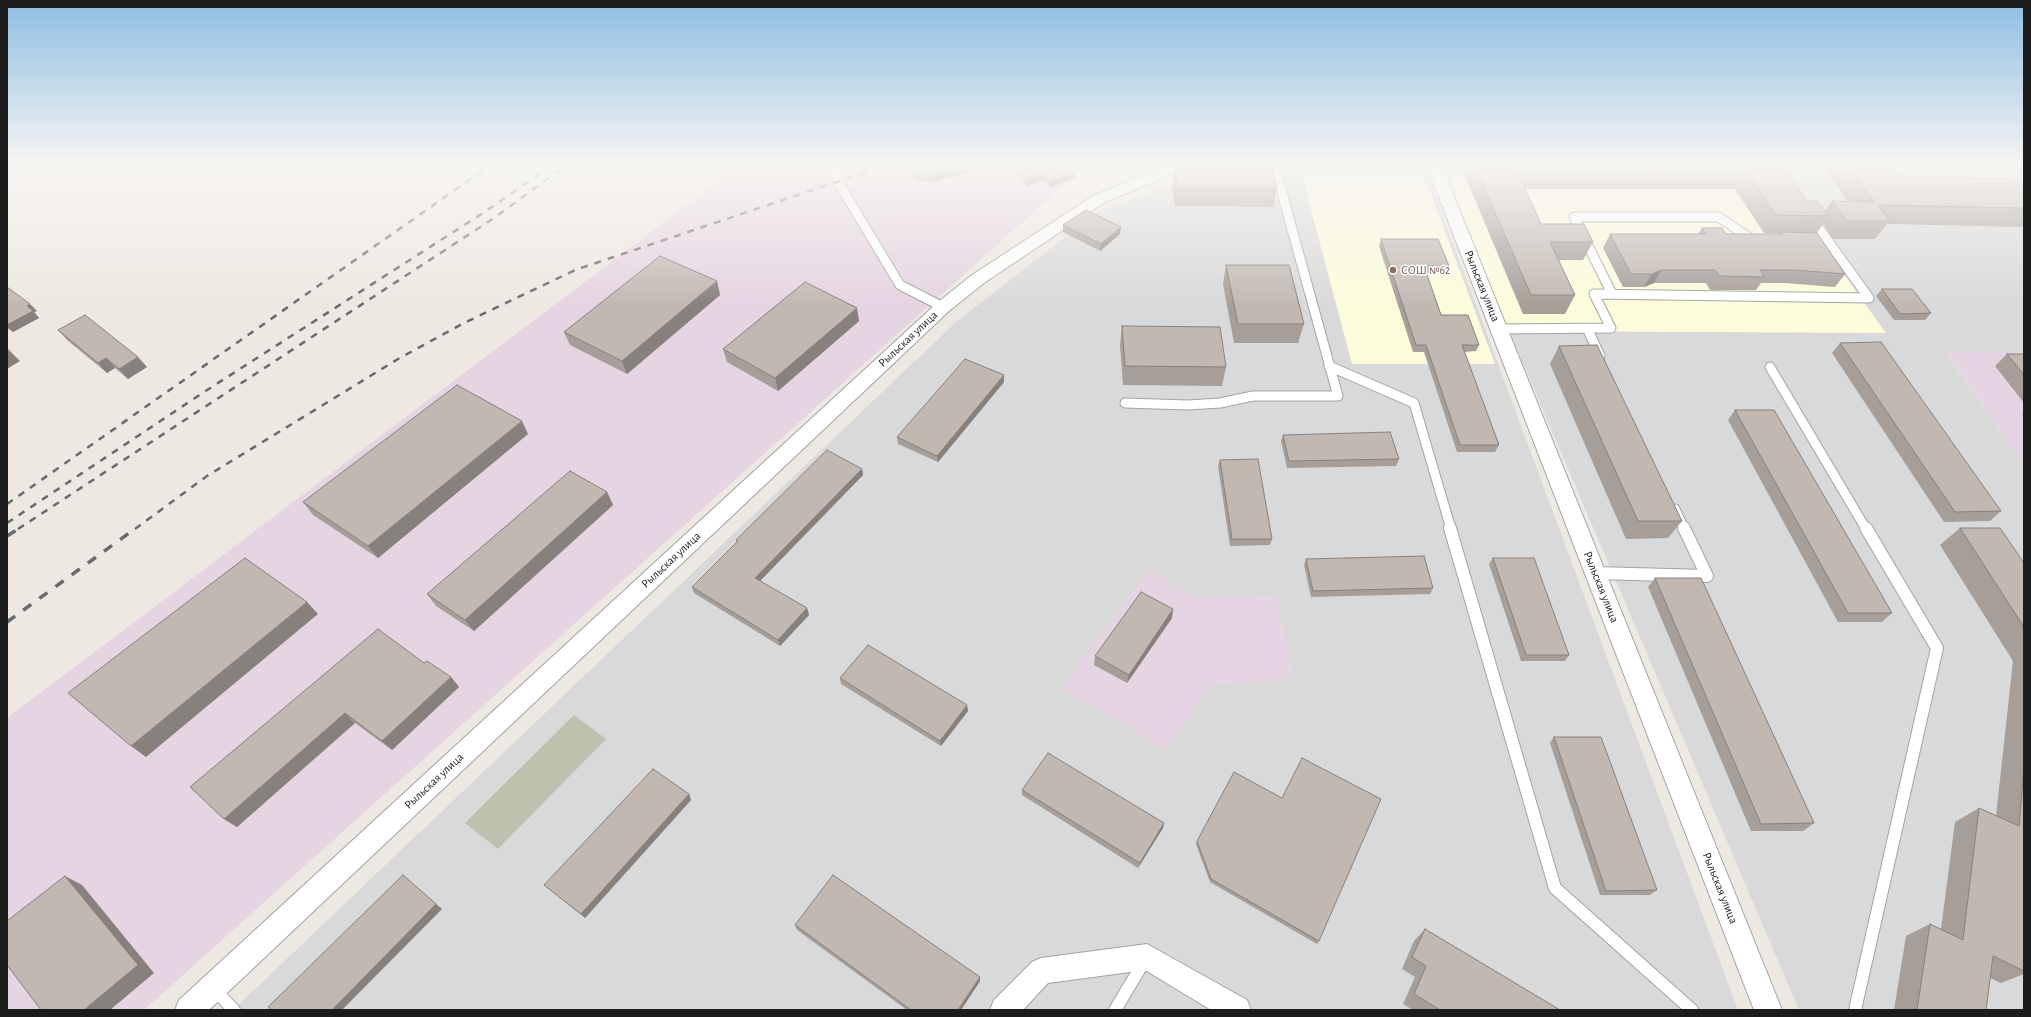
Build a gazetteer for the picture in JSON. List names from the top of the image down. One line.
{"streets":{"street":["Рыльская улица"]},"places":["СОШ №62"]}
